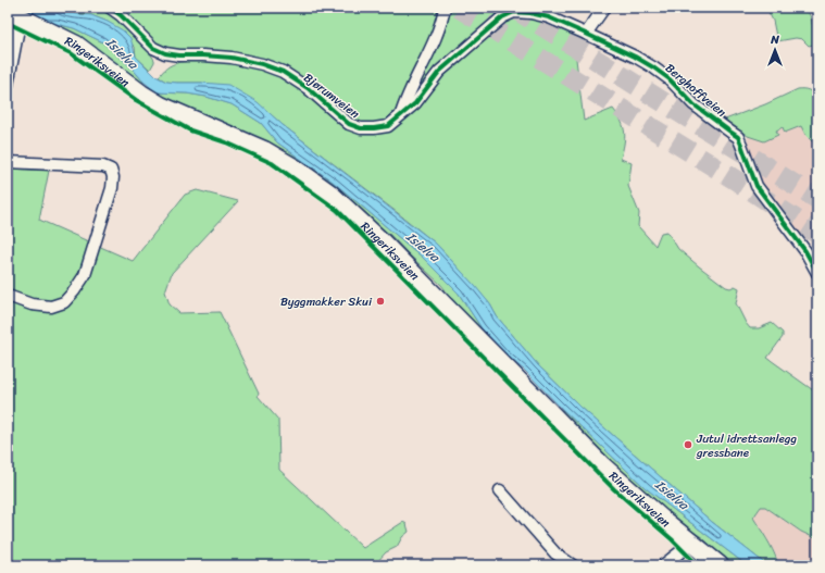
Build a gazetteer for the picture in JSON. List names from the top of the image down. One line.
{"streets":{"main road":["Ringeriksveien"],"street":["Berghoffveien","Bjørumveien"]},"crossings":[["Berghoffveien","Bjørumveien"]],"water":["Isielva"],"places":["Byggmakker Skui","Jutul idrettsanlegg gressbane"],"north":"top"}
